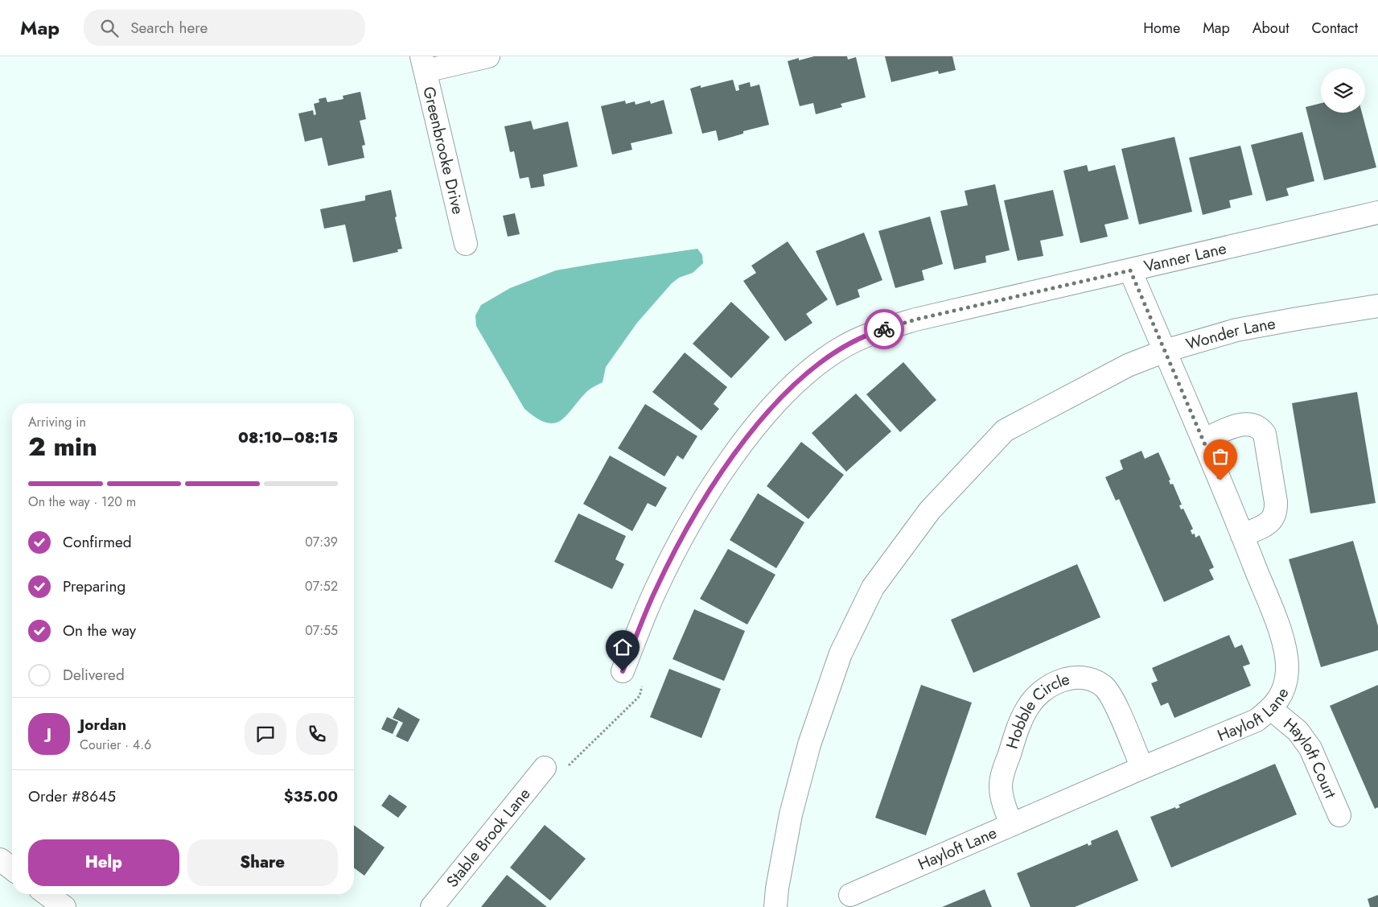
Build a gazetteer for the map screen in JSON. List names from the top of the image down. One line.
{"streets":{"street":["Greenbrooke Drive","Vanner Lane","Wonder Lane","Hayloft Lane","Hobble Circle","Hayloft Court","Stable Brook Lane"]},"crossings":[["Vanner Lane","Hayloft Lane"],["Wonder Lane","Hayloft Lane"],["Hayloft Lane","Hobble Circle"],["Hayloft Lane","Hayloft Court"]],"page":{"header":"Map","search":"Search here","nav":["Home","Map","About","Contact"],"heading":["2 min","Arriving in","08:10–08:15"],"panel":["Jordan","Courier · 4.6","Order #8645","$35.00"],"bar":"On the way · 120 m","list":[["Confirmed","07:39"],["Preparing","07:52"],["On the way","07:55"],"Delivered"],"round":"J","buttons":["Help","Share"]}}
